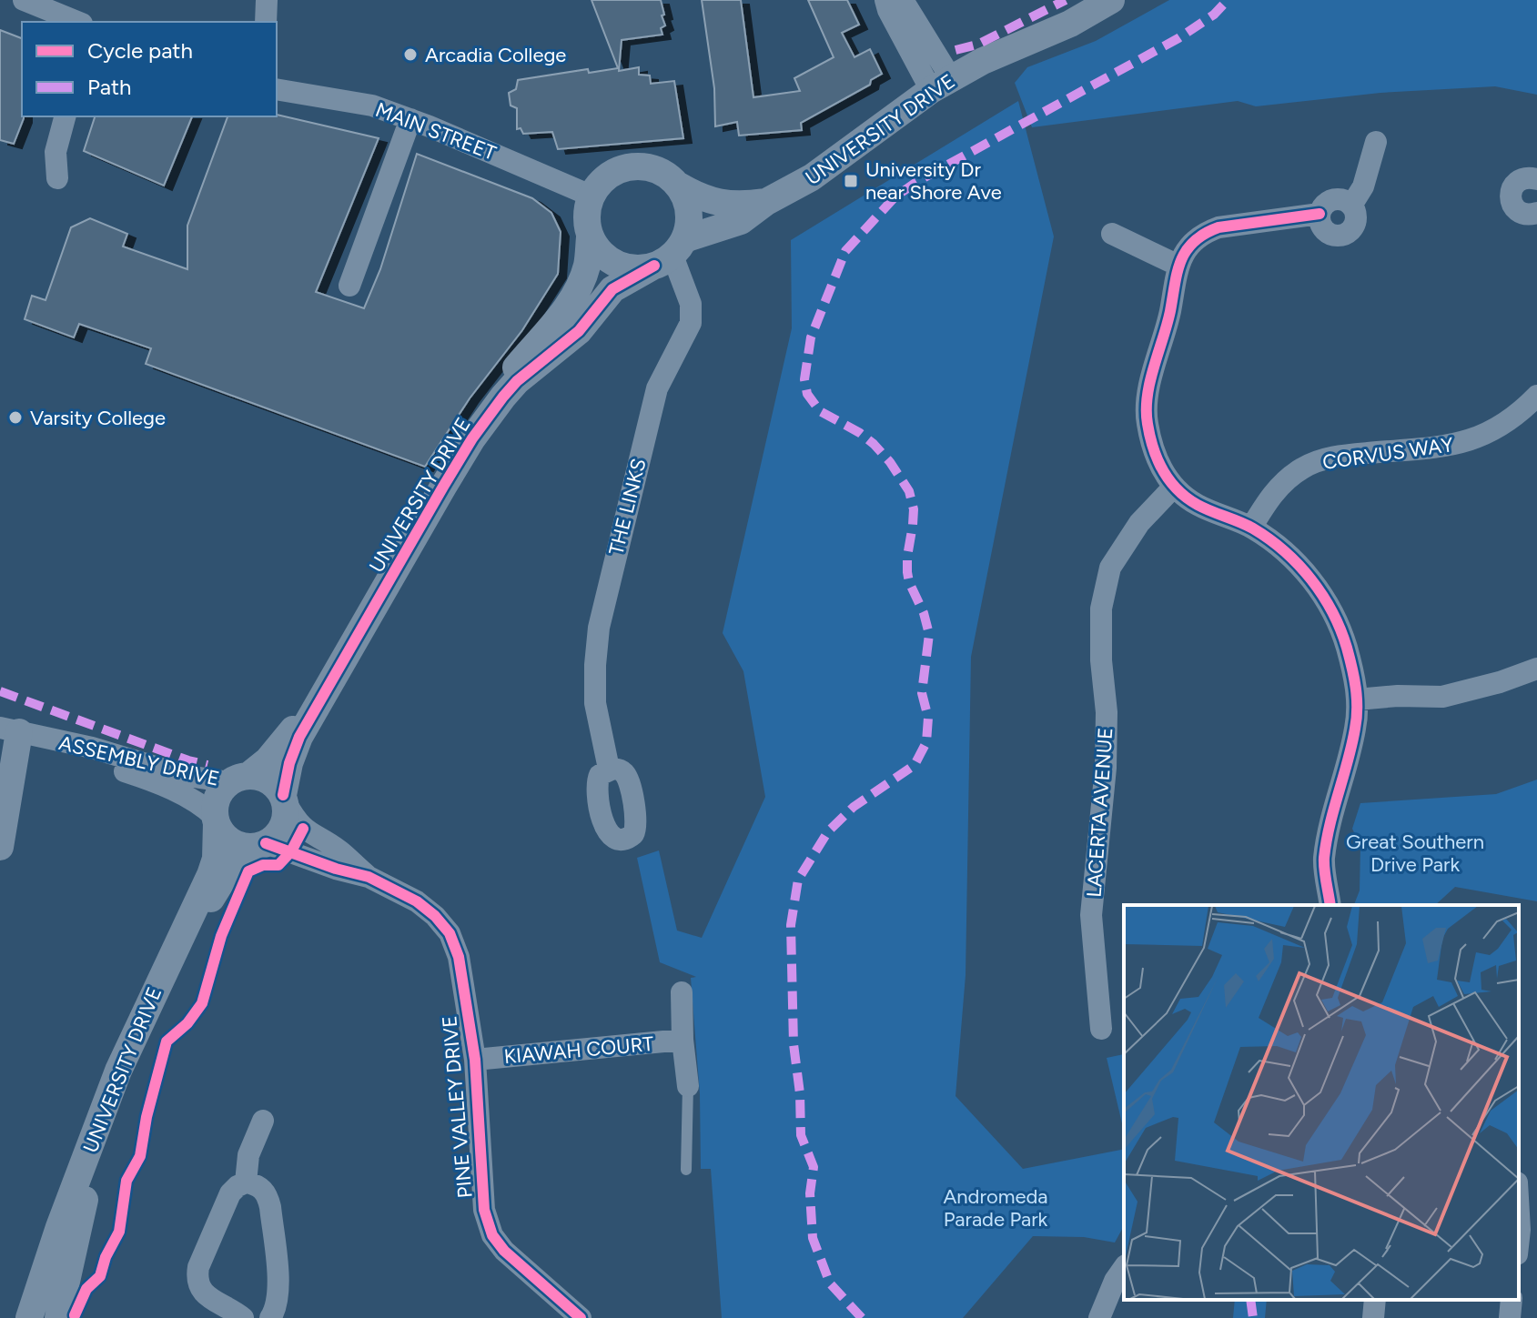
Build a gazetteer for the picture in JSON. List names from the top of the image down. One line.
{"streets":{"street":["UNIVERSITY DRIVE","MAIN STREET","CORVUS WAY","THE LINKS","ASSEMBLY DRIVE","LACERTA AVENUE","KIAWAH COURT","PINE VALLEY DRIVE"]},"crossings":[["UNIVERSITY DRIVE","MAIN STREET"],["UNIVERSITY DRIVE","THE LINKS"],["UNIVERSITY DRIVE","ASSEMBLY DRIVE"],["UNIVERSITY DRIVE","PINE VALLEY DRIVE"],["MAIN STREET","THE LINKS"],["ASSEMBLY DRIVE","PINE VALLEY DRIVE"],["KIAWAH COURT","PINE VALLEY DRIVE"]],"parks":["Great Southern Drive Park","Andromeda Parade Park"],"places":{"other":["Arcadia College","Varsity College"],"transit":["University Dr near Shore Ave"]},"legend":["Cycle path","Path"]}
